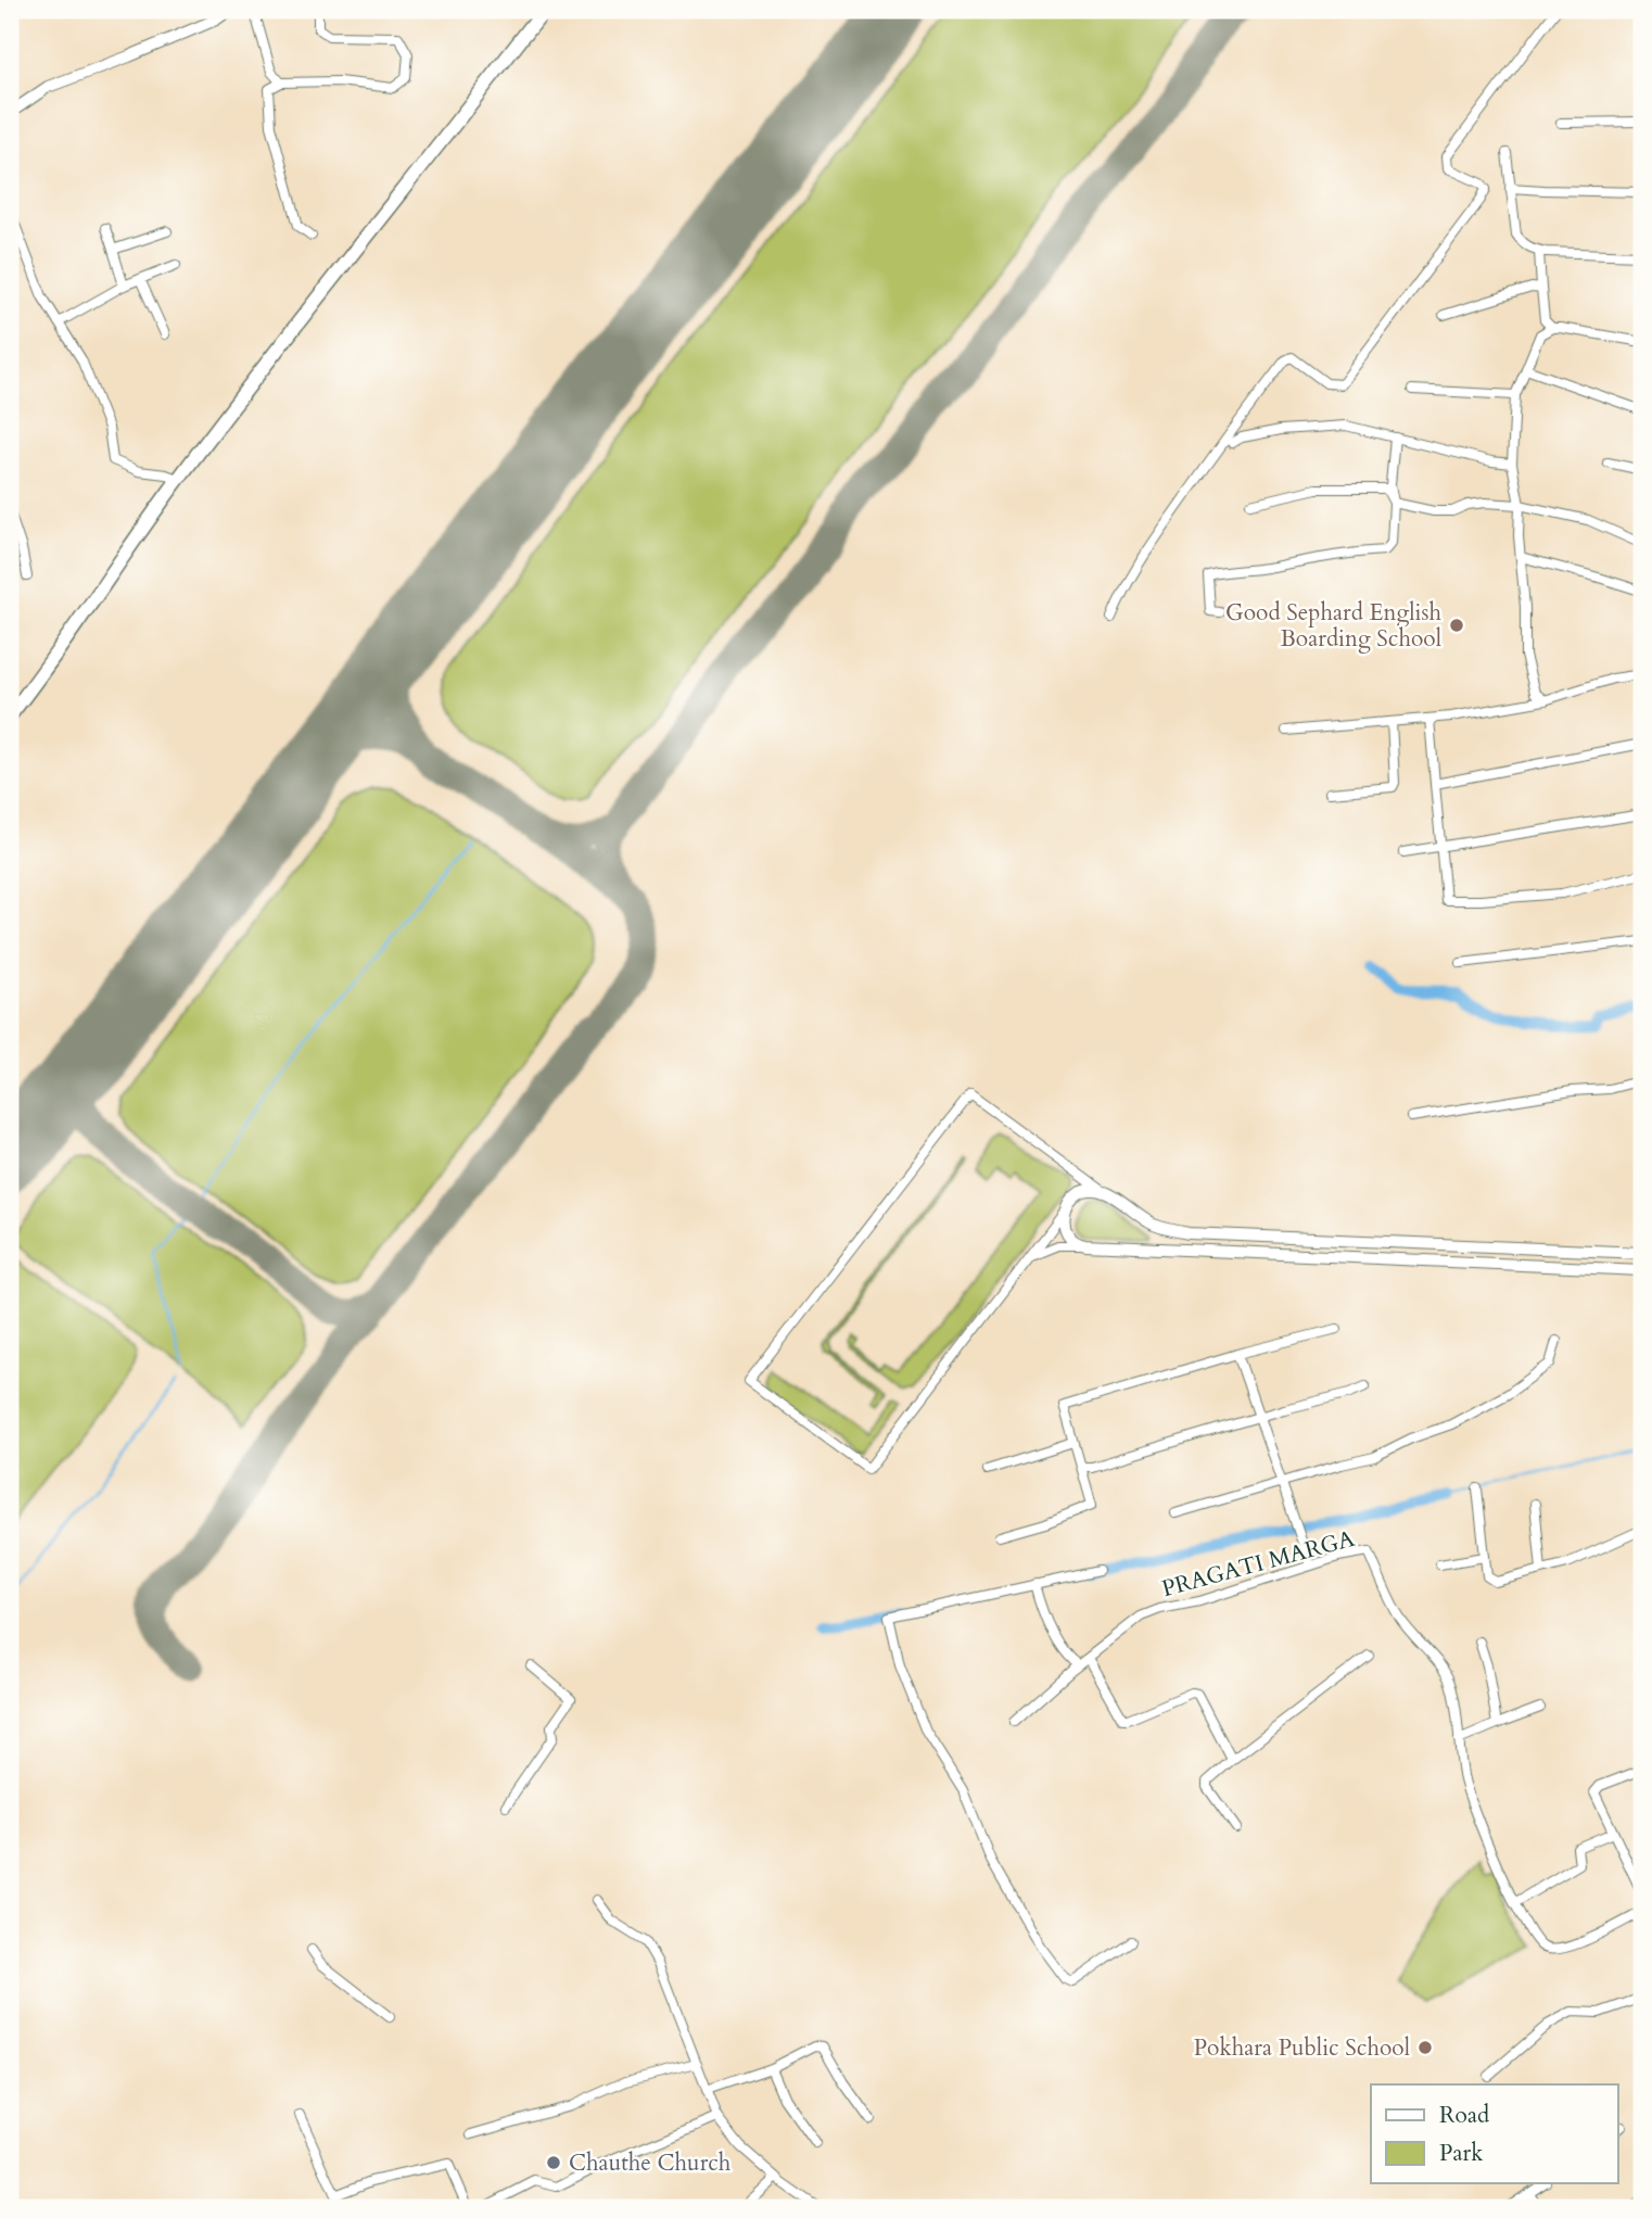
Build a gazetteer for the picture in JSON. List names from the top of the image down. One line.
{"streets":{"street":["PRAGATI MARGA"]},"places":["Good Sephard English Boarding School","Pokhara Public School","Chauthe Church"],"legend":["Road","Park"]}
